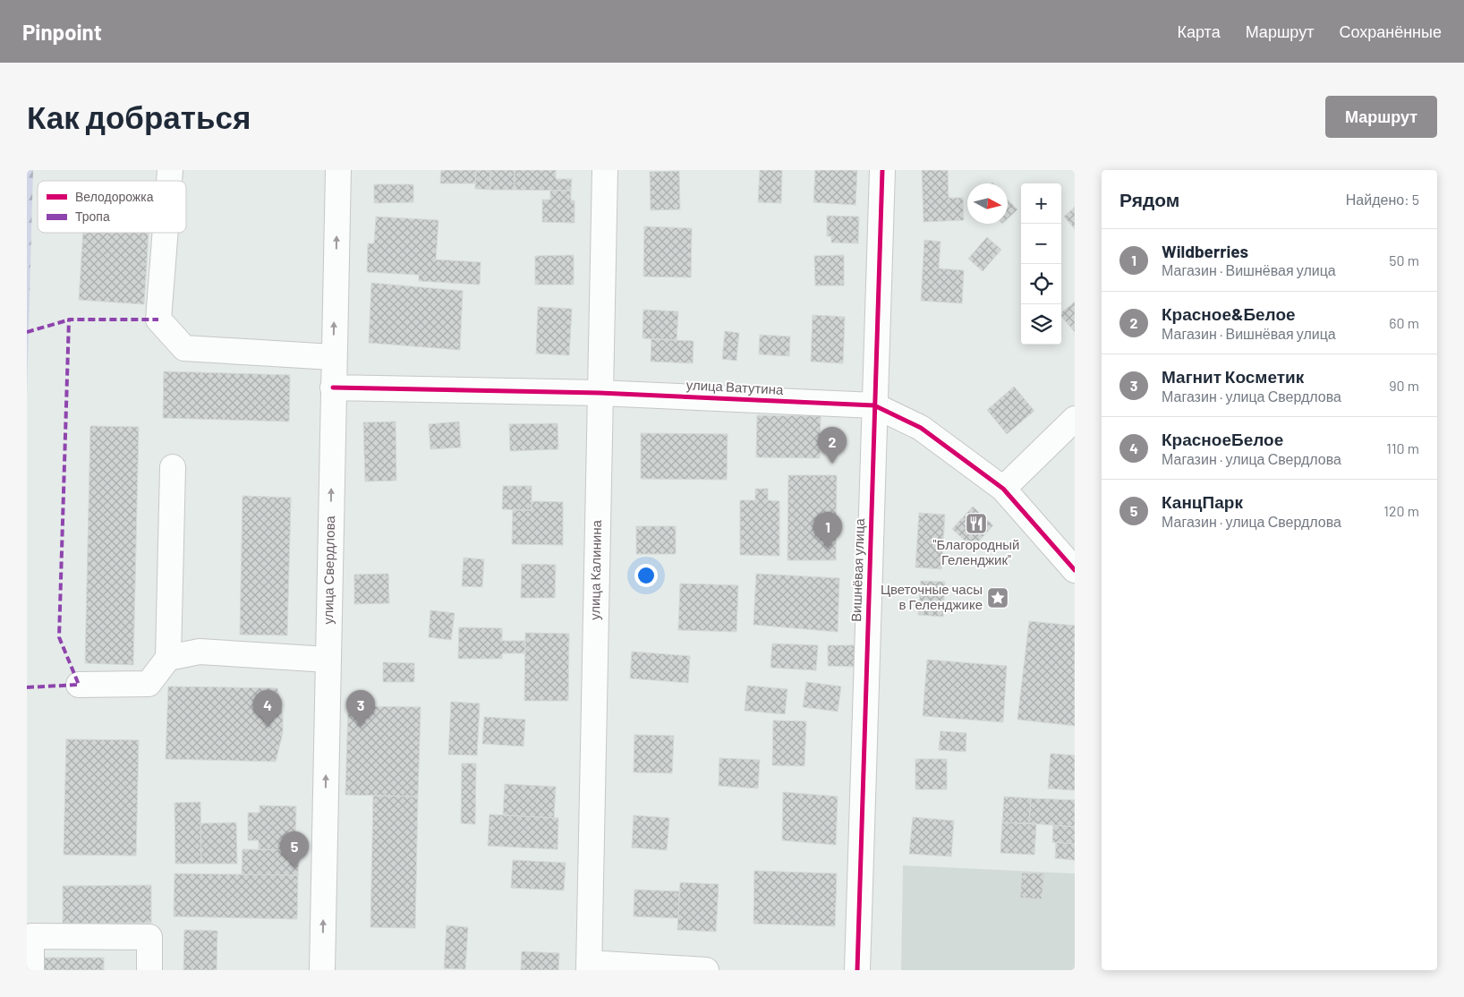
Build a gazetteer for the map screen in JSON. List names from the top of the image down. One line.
{"streets":{"street":["улица Ватутина","улица Свердлова","улица Калинина","Вишнёвая улица"]},"crossings":[["улица Ватутина","улица Свердлова"],["улица Ватутина","улица Калинина"],["улица Ватутина","Вишнёвая улица"]],"one_way":["улица Свердлова"],"places":{"restaurant":["\"Благородный Геленджик\""],"place":["Цветочные часы в Геленджике"]},"legend":["Велодорожка","Тропа"],"north":"right","page":{"header":"Pinpoint","nav":["Карта","Маршрут","Сохранённые"],"buttons":"Маршрут","title":"Как добраться","heading":["Рядом","Найдено: 5"],"map_buttons":["+","−"],"list":[{"mark":"1","name":"Wildberries","note":"Магазин · Вишнёвая улица","value":"50 m"},{"mark":"2","name":"Красное&Белое","note":"Магазин · Вишнёвая улица","value":"60 m"},{"mark":"3","name":"Магнит Косметик","note":"Магазин · улица Свердлова","value":"90 m"},{"mark":"4","name":"КрасноеБелое","note":"Магазин · улица Свердлова","value":"110 m"},{"mark":"5","name":"КанцПарк","note":"Магазин · улица Свердлова","value":"120 m"}],"pins":["2","1","3","4","5"]}}
